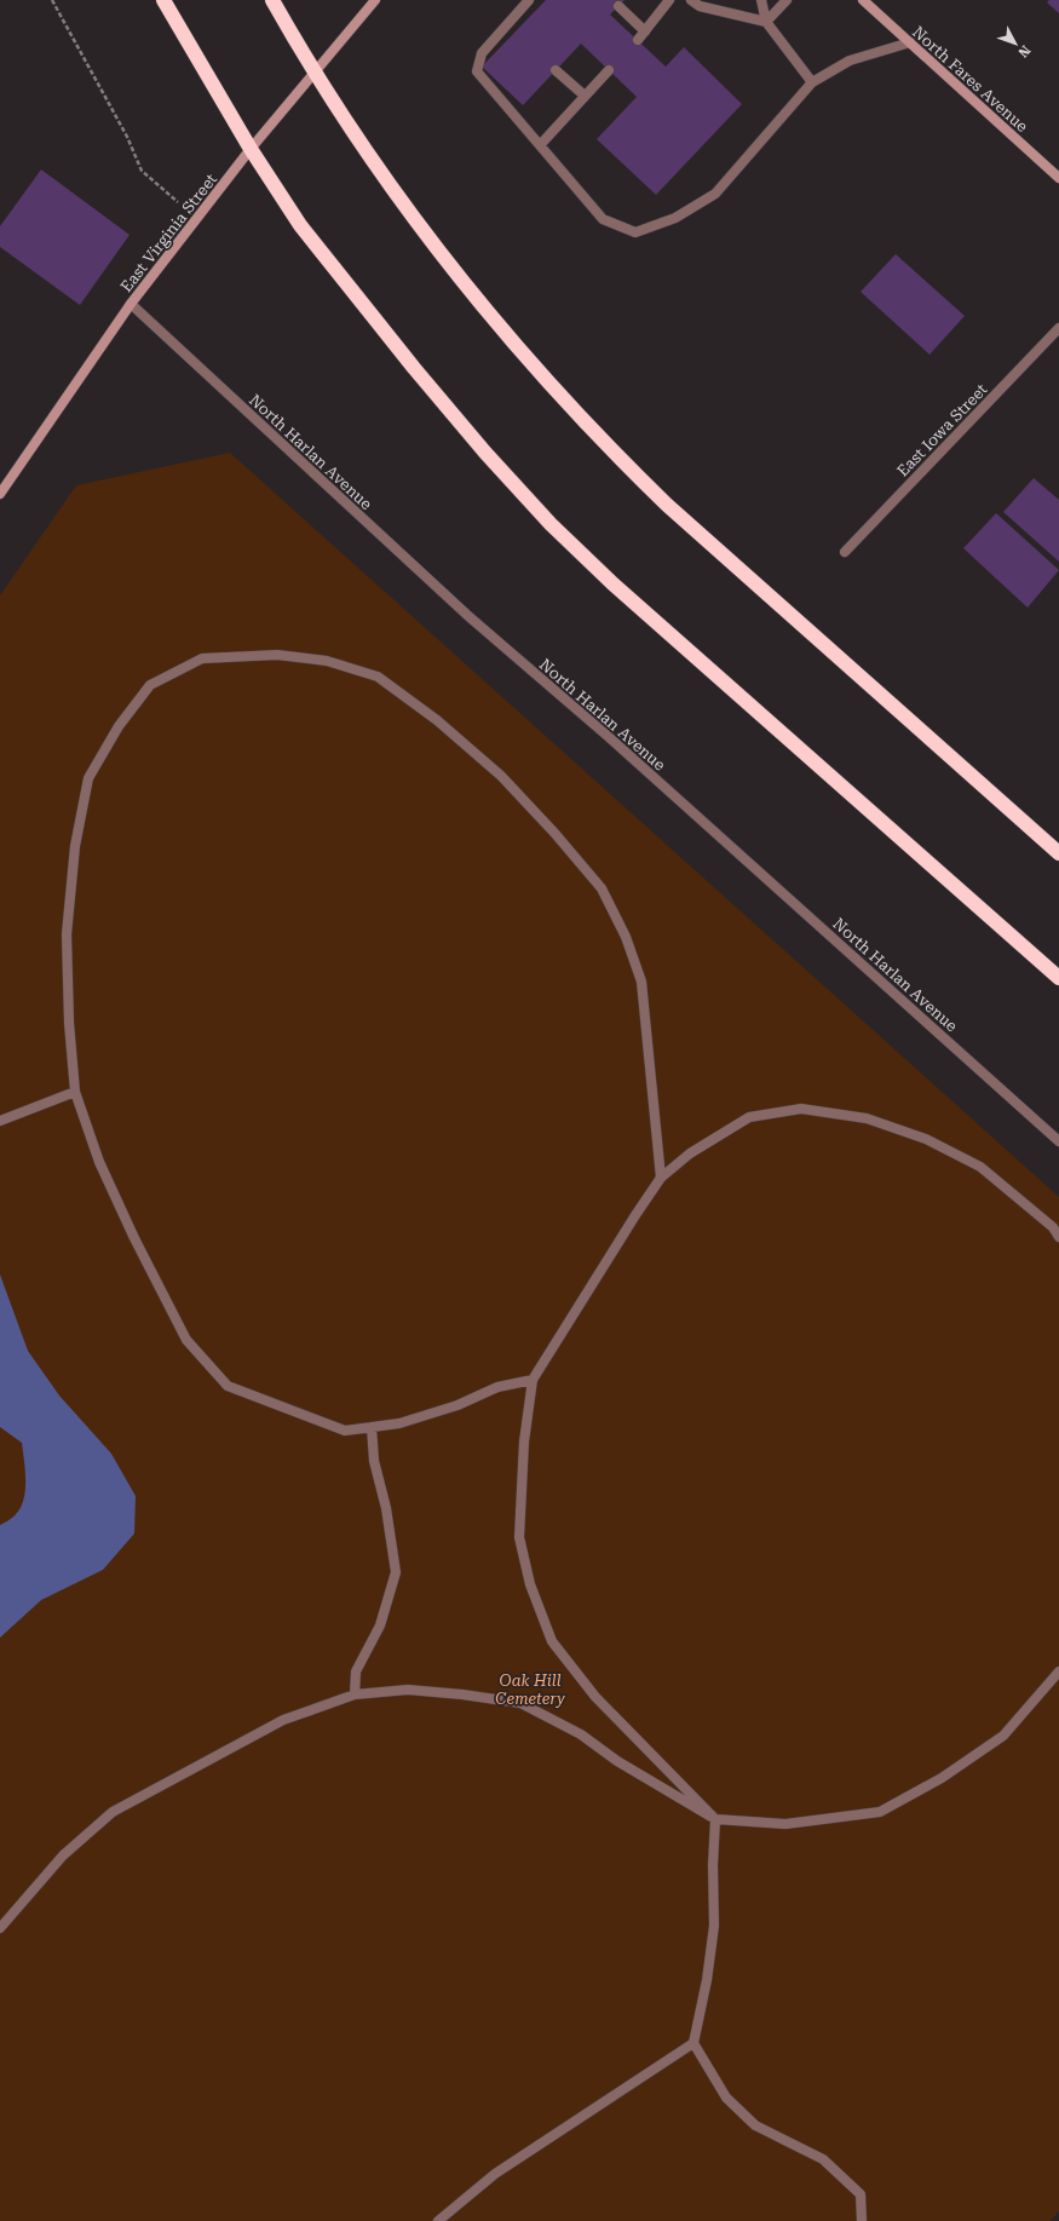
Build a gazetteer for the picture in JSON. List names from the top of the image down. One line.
{"streets":{"main road":["North Fares Avenue","East Virginia Street"],"street":["East Iowa Street","North Harlan Avenue"]},"crossings":[["East Virginia Street","North Harlan Avenue"]],"parks":["Oak Hill Cemetery"],"north":"bottom right"}
